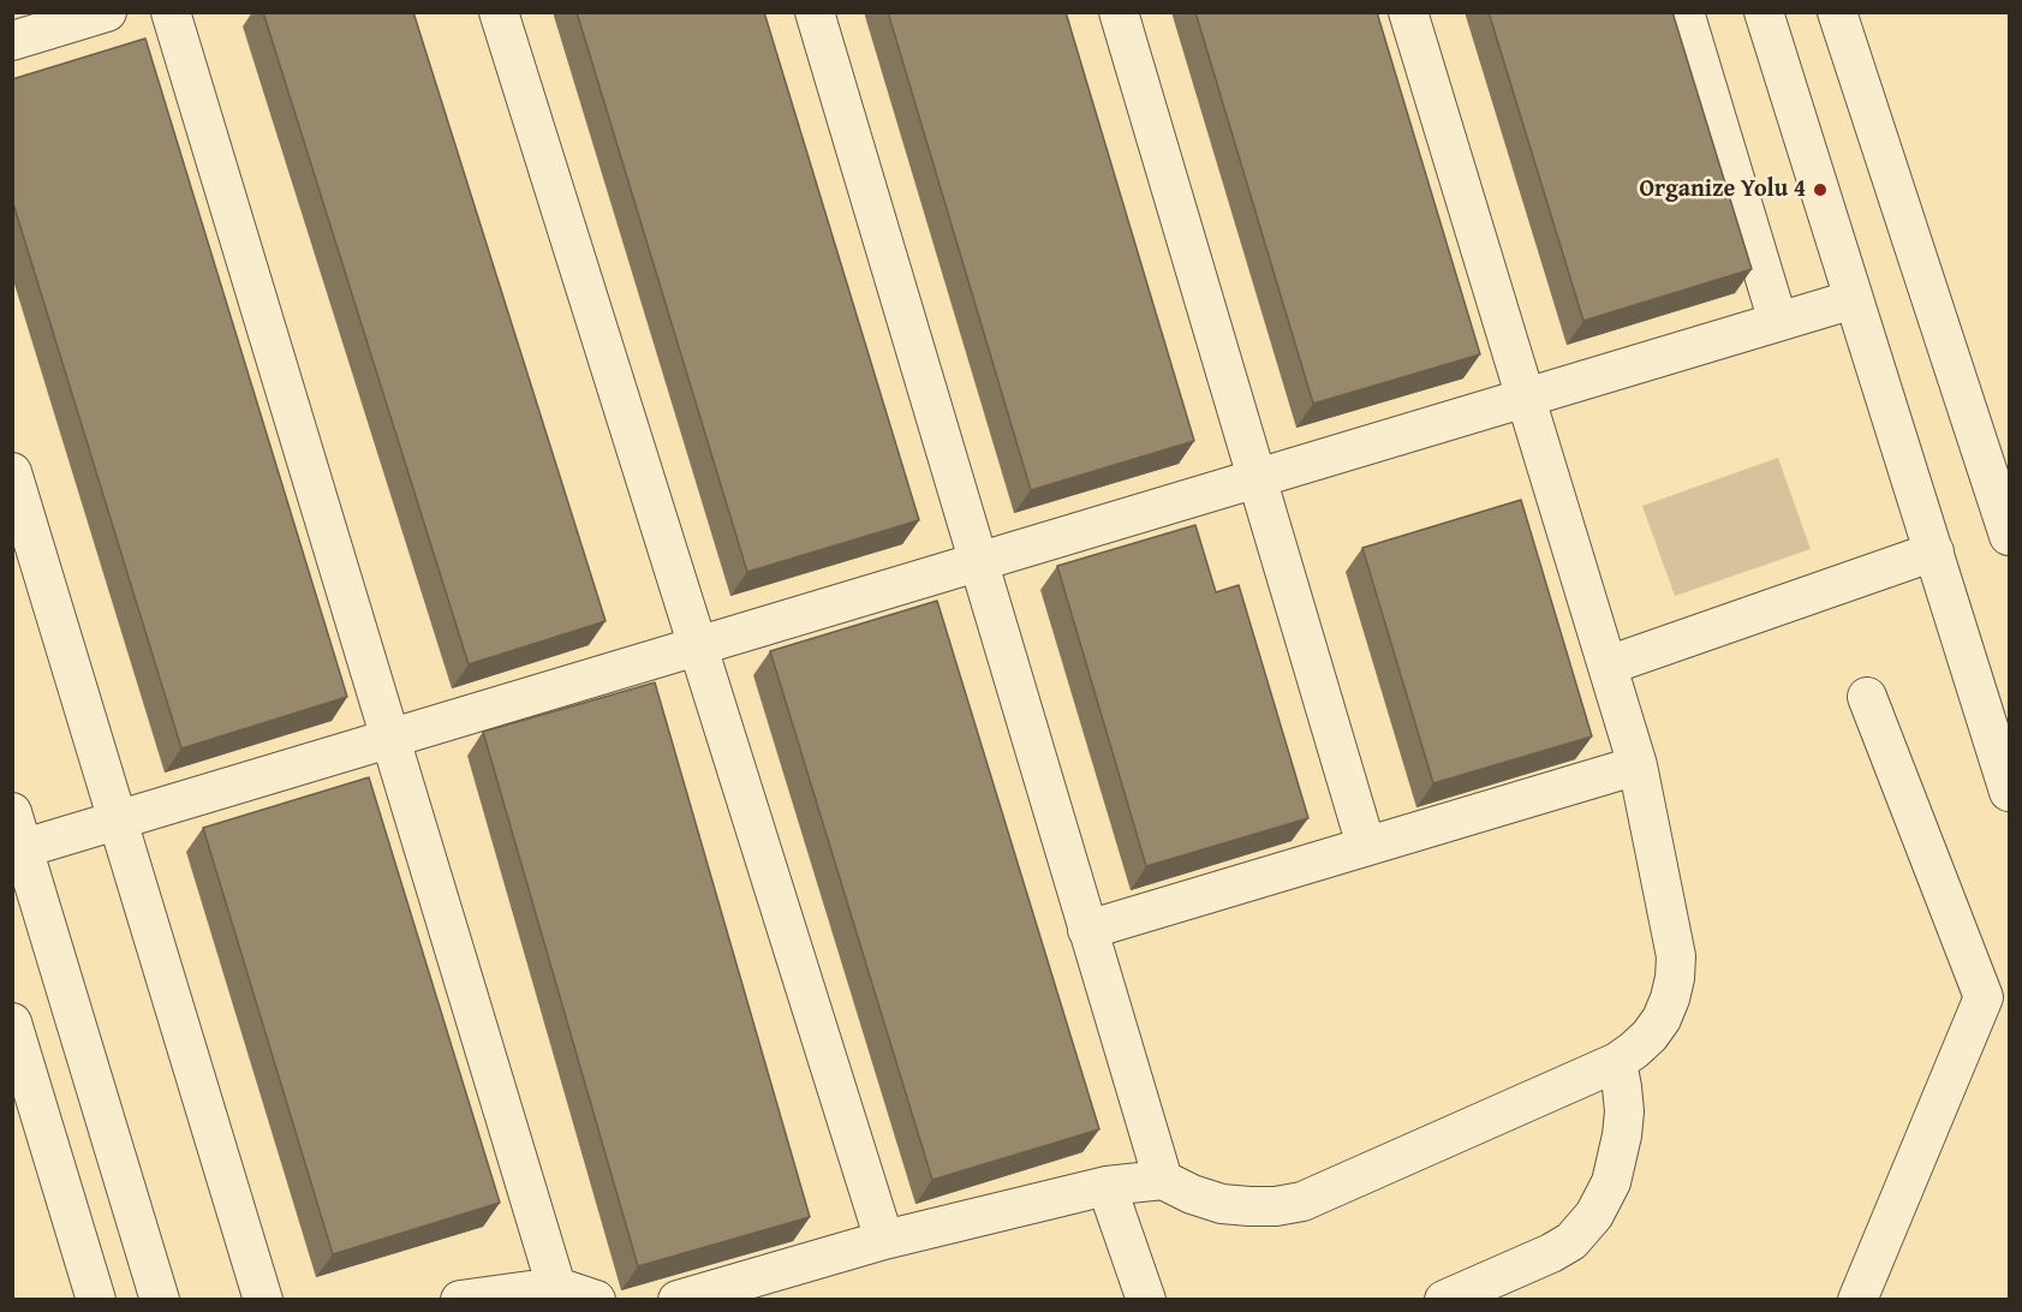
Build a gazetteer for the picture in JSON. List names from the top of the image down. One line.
{"places":["Organize Yolu 4"]}
